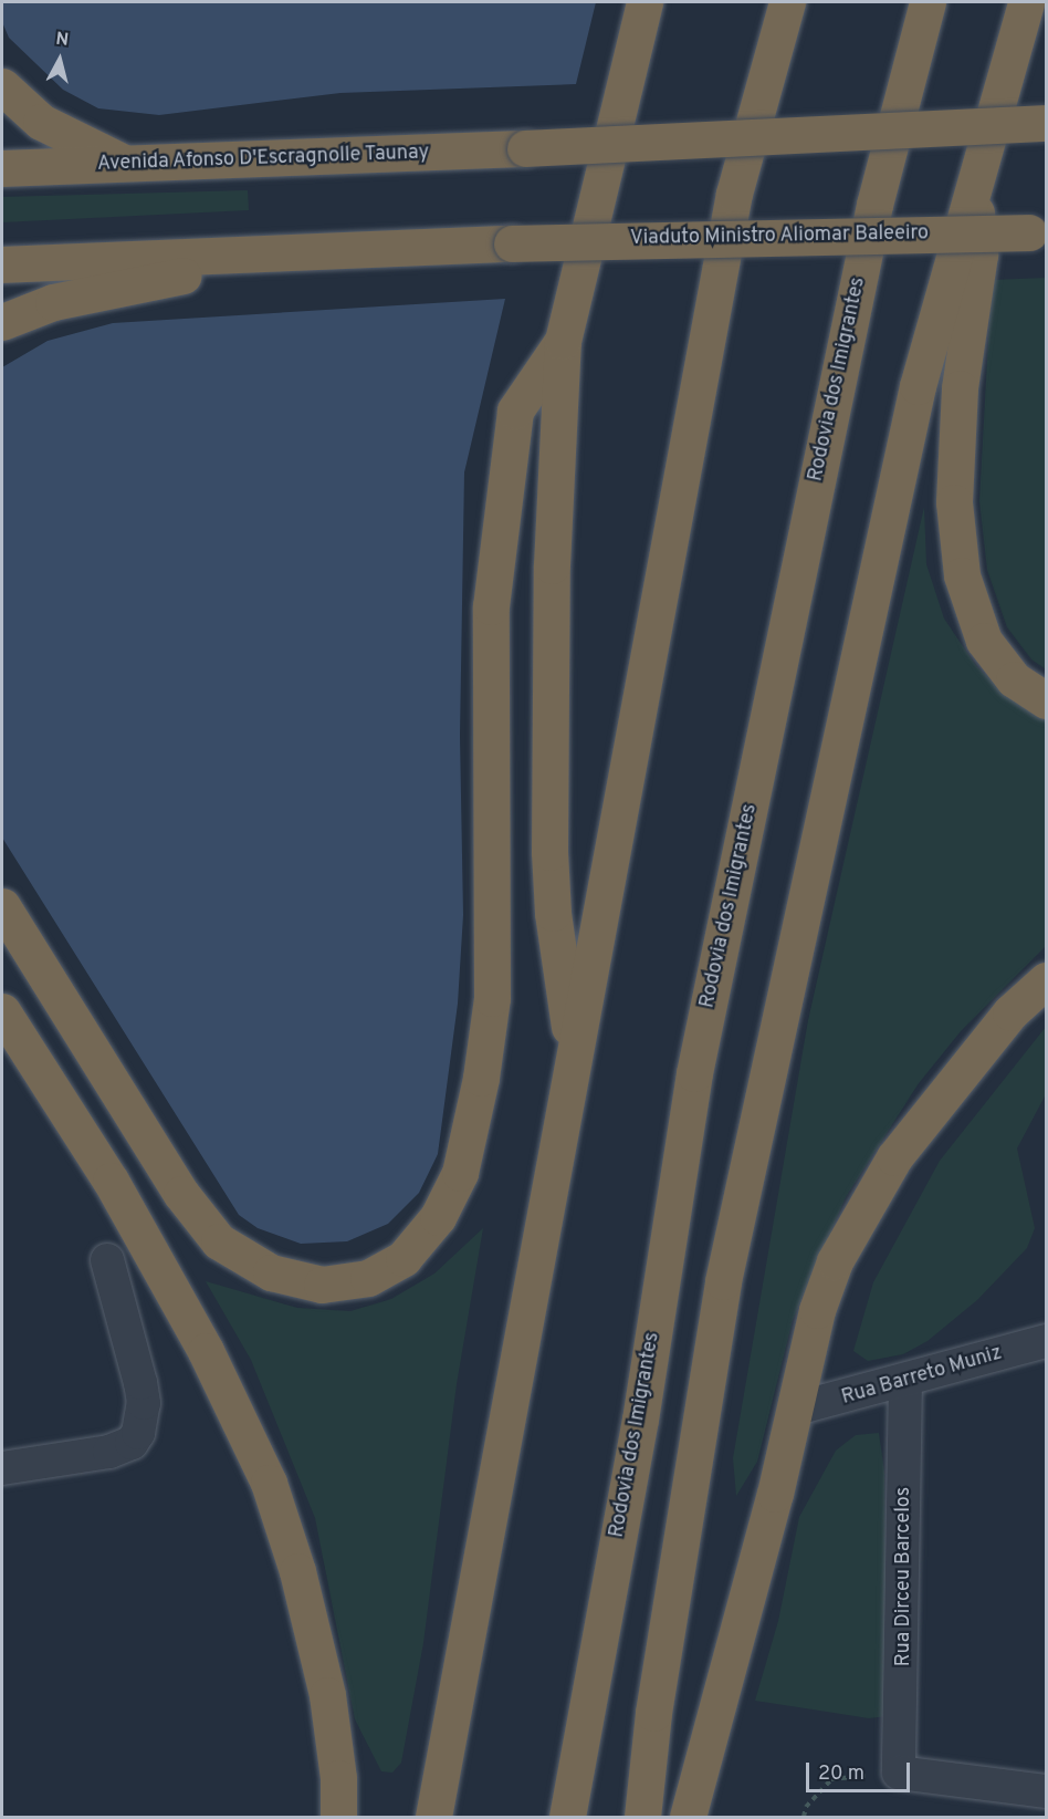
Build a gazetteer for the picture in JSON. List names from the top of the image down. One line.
{"streets":{"highway":["Avenida Afonso D'Escragnolle Taunay","Viaduto Ministro Aliomar Baleeiro","Rodovia dos Imigrantes"],"street":["Rua Barreto Muniz","Rua Dirceu Barcelos"]},"crossings":[["Rua Barreto Muniz","Rua Dirceu Barcelos"]],"scale_bar":"20 m","north":"top"}
